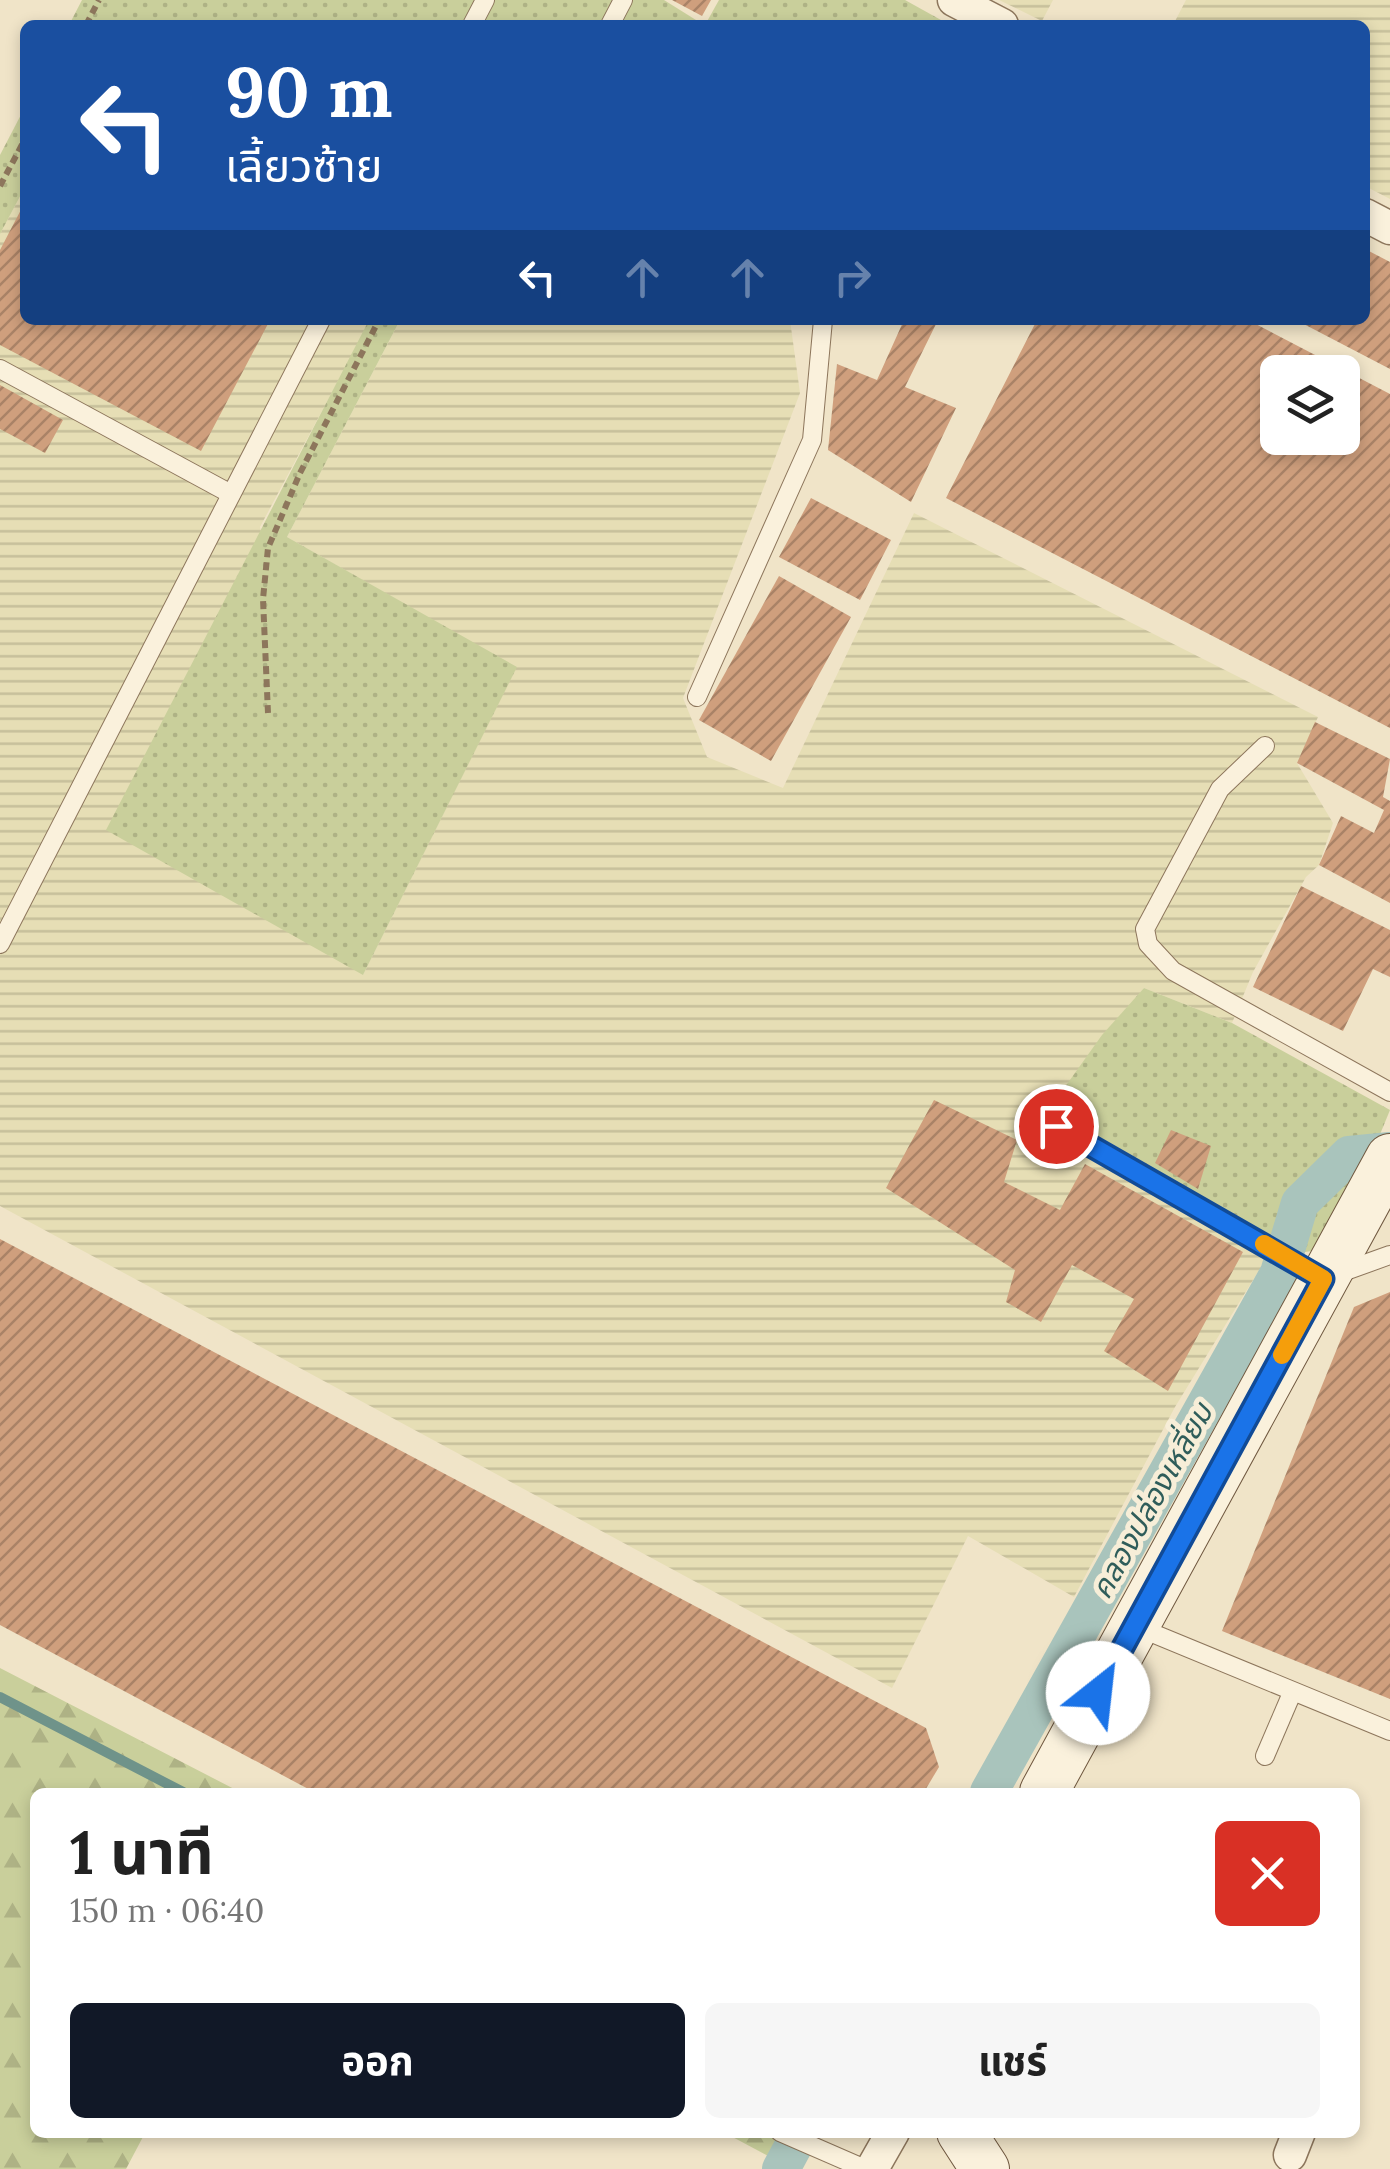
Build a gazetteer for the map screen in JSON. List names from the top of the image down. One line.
{"water":["คลองปล่องเหลี่ยม"],"page":{"turn":["90 m","เลี้ยวซ้าย"],"heading":["1 นาที","150 m · 06:40"],"buttons":["ออก","แชร์"]}}
